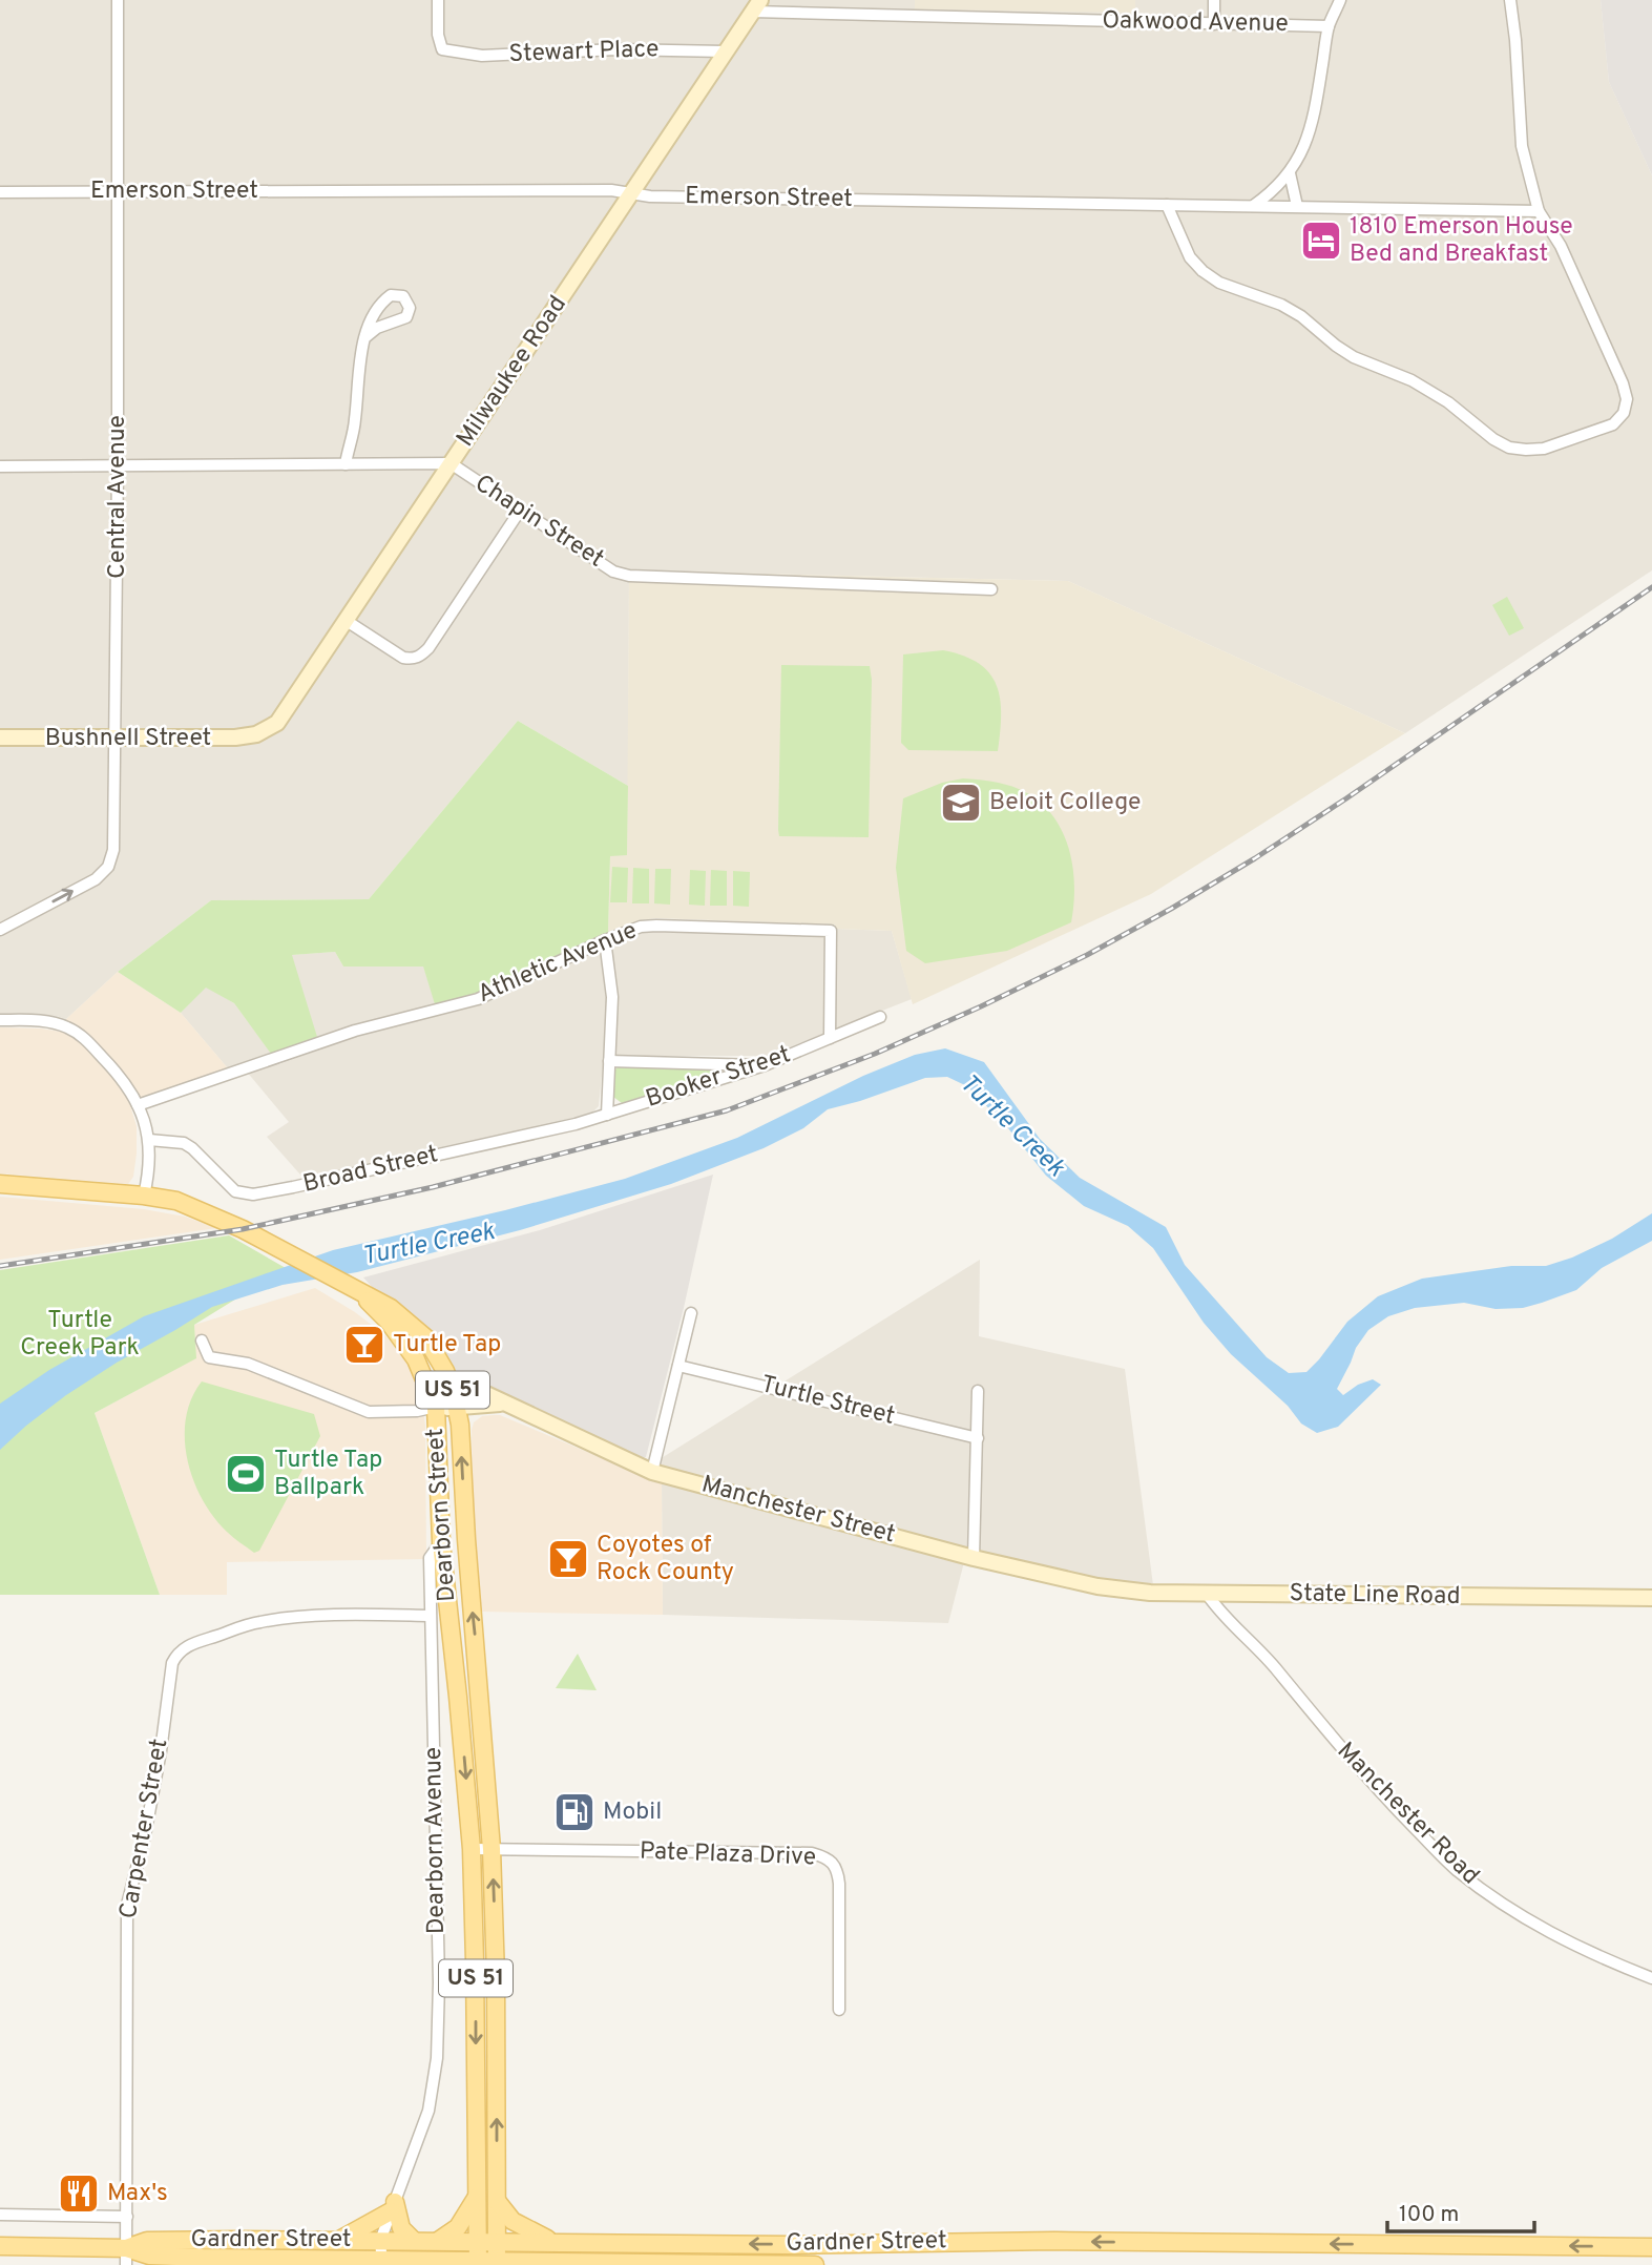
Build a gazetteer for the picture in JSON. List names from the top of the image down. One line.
{"streets":{"main road":["US 51","Dearborn Street","Gardner Street"],"street":["Oakwood Avenue","Stewart Place","Emerson Street","Milwaukee Road","Central Avenue","Chapin Street","Bushnell Street","Athletic Avenue","Booker Street","Broad Street","Turtle Street","Manchester Street","State Line Road","Manchester Road","Carpenter Street","Dearborn Avenue","Pate Plaza Drive"]},"crossings":[["Oakwood Avenue","Milwaukee Road"],["Stewart Place","Milwaukee Road"],["Emerson Street","Milwaukee Road"],["Emerson Street","Central Avenue"],["Milwaukee Road","Chapin Street"],["Milwaukee Road","Bushnell Street"],["Central Avenue","Chapin Street"],["Central Avenue","Bushnell Street"],["Athletic Avenue","Booker Street"],["Booker Street","Broad Street"],["US 51","Dearborn Street"],["US 51","Pate Plaza Drive"],["US 51","Gardner Street"],["Manchester Street","Dearborn Street"],["Manchester Street","State Line Road"],["Dearborn Street","Dearborn Avenue"],["Dearborn Street","Pate Plaza Drive"],["State Line Road","Manchester Road"],["Carpenter Street","Dearborn Avenue"],["Carpenter Street","Gardner Street"],["Dearborn Avenue","Gardner Street"]],"one_way":["Gardner Street"],"water":["Turtle Creek"],"parks":["Turtle Creek Park"],"places":{"hotel":["1810 Emerson House Bed and Breakfast"],"school or university":["Beloit College"],"bar":["Turtle Tap","Coyotes of Rock County"],"sports":["Turtle Tap Ballpark"],"fuel station":["Mobil"],"restaurant":["Max's"]},"scale_bar":"100 m"}
